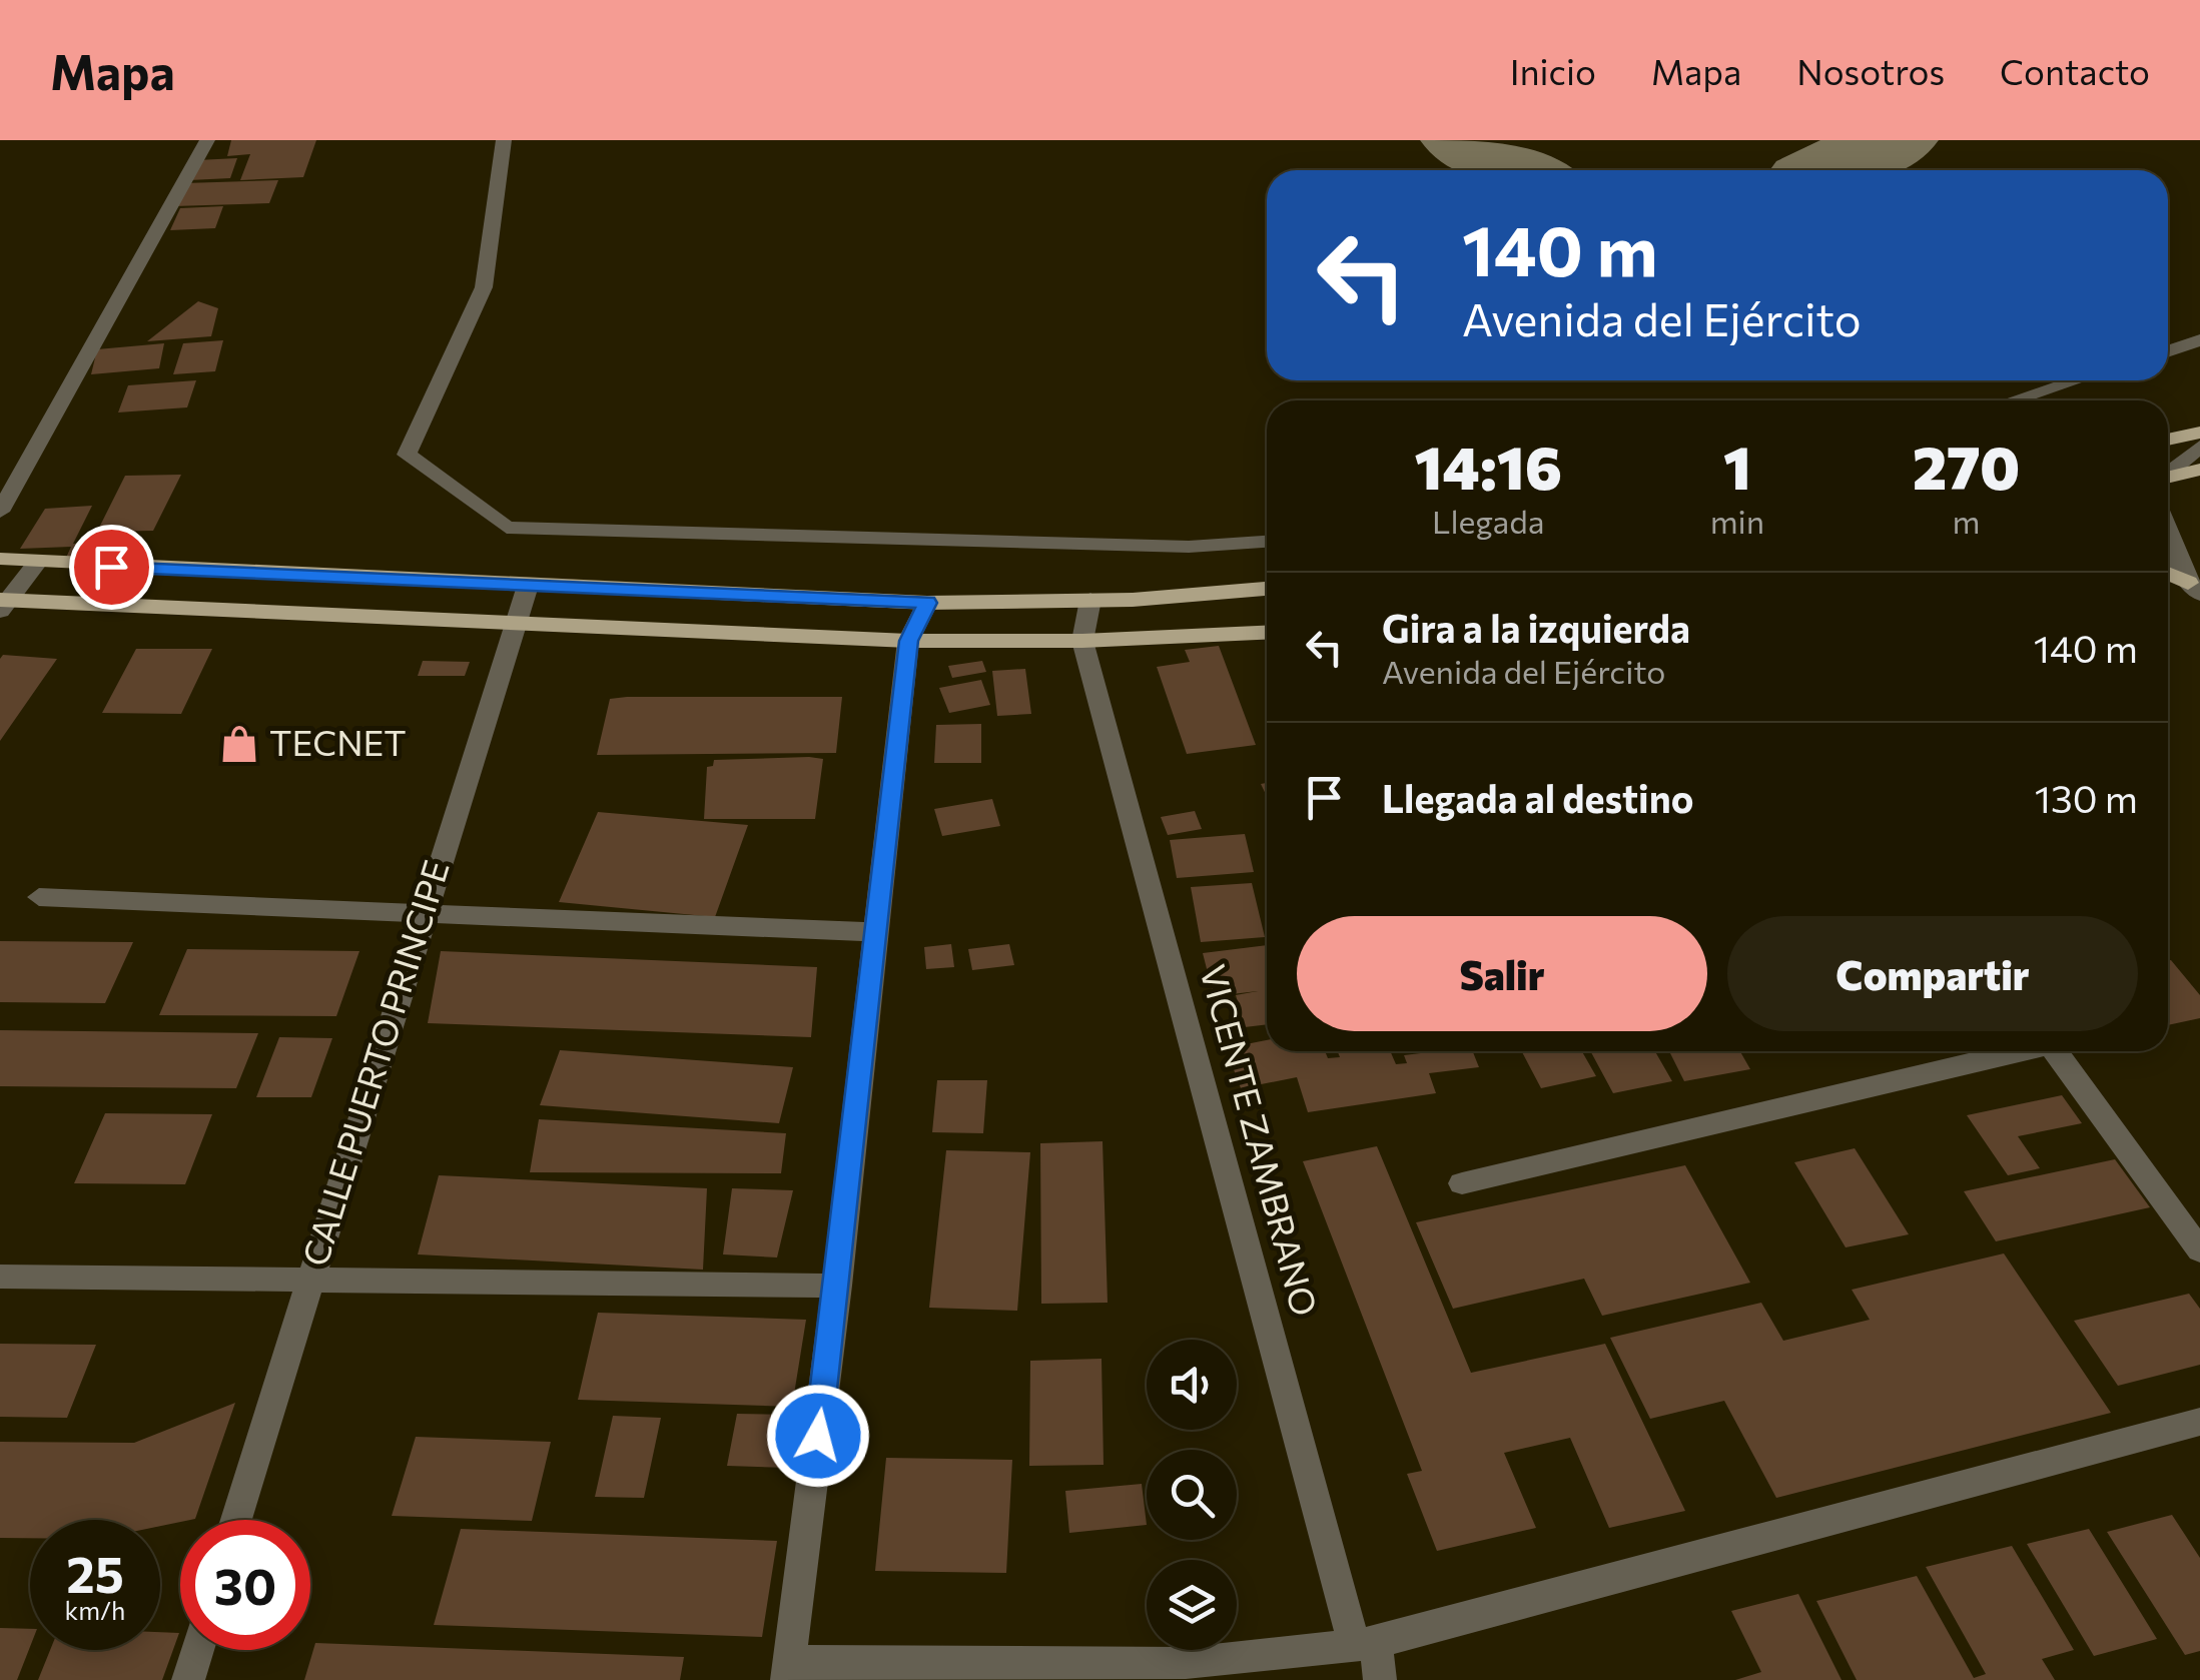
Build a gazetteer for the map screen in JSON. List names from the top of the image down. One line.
{"streets":{"street":["CALLE PUERTO PRINCIPE","VICENTE ZAMBRANO"]},"places":{"shop":["TECNET"]},"page":{"header":"Mapa","nav":["Inicio","Mapa","Nosotros","Contacto"],"turn":["140 m","Avenida del Ejército"],"eta":["14:16","Llegada","1","min","270","m"],"list":[{"name":"Gira a la izquierda","note":"Avenida del Ejército","value":"140 m"},{"name":"Llegada al destino","value":"130 m"}],"buttons":["Salir","Compartir"],"speed":"25 km/h","limit":"30"}}
